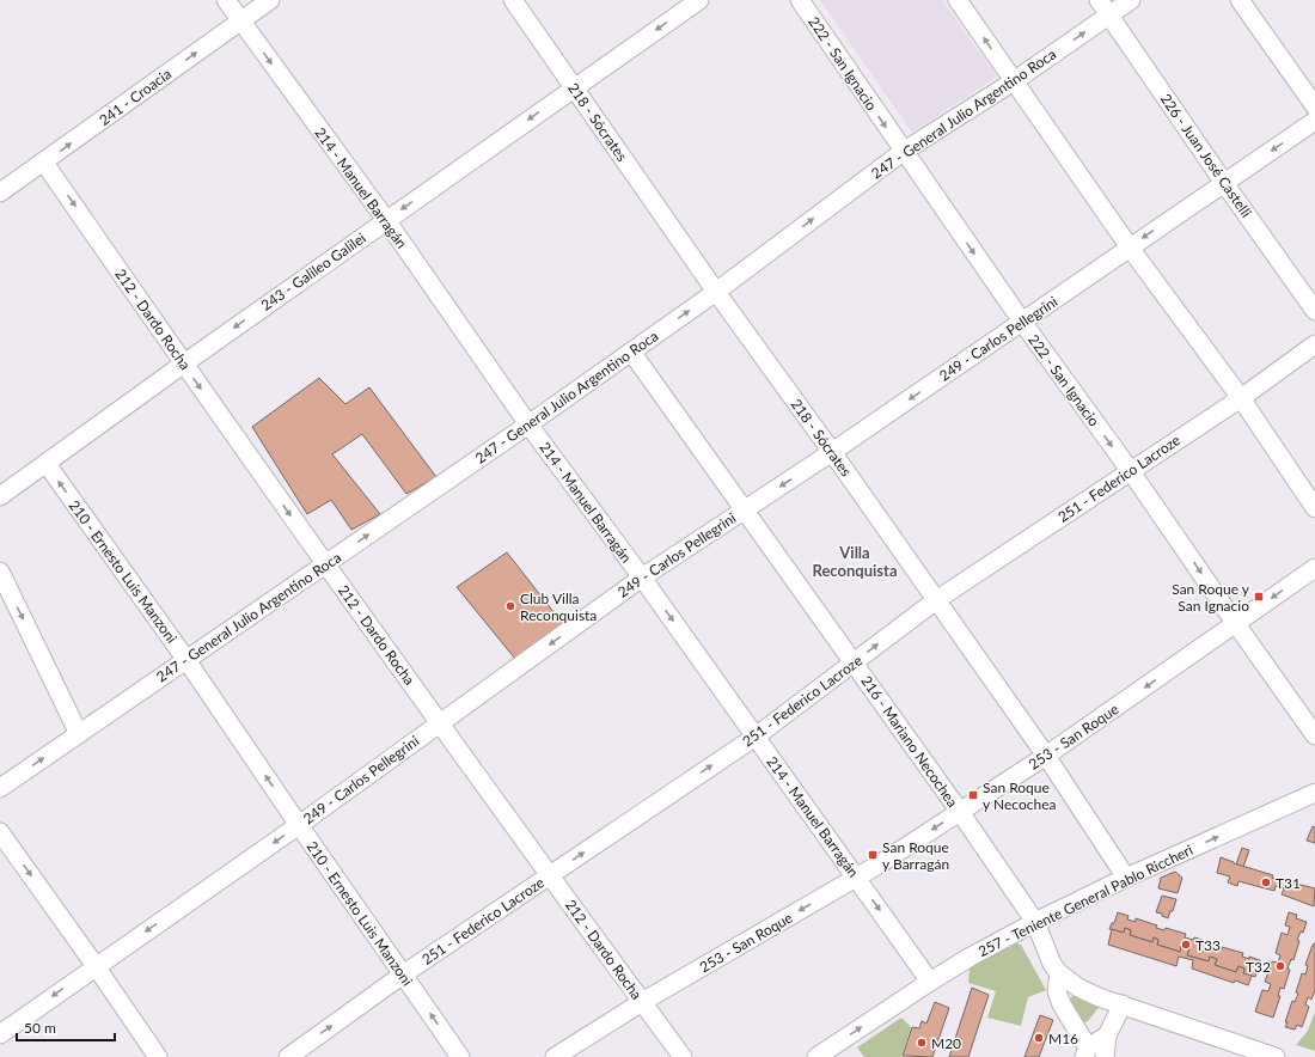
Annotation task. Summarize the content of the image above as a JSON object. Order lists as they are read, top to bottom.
{
  "streets": {
    "street": [
      "222 - San Ignacio",
      "241 - Croacia",
      "247 - General Julio Argentino Roca",
      "218 - Sócrates",
      "226 - Juan José Castelli",
      "214 - Manuel Barragán",
      "243 - Galileo Galilei",
      "212 - Dardo Rocha",
      "249 - Carlos Pellegrini",
      "251 - Federico Lacroze",
      "210 - Ernesto Luis Manzoni",
      "253 - San Roque",
      "216 - Mariano Necochea",
      "257 - Teniente General Pablo Riccheri"
    ]
  },
  "crossings": [
    ["222 - San Ignacio", "247 - General Julio Argentino Roca"],
    ["222 - San Ignacio", "249 - Carlos Pellegrini"],
    ["222 - San Ignacio", "251 - Federico Lacroze"],
    ["222 - San Ignacio", "253 - San Roque"],
    ["241 - Croacia", "214 - Manuel Barragán"],
    ["241 - Croacia", "212 - Dardo Rocha"],
    ["247 - General Julio Argentino Roca", "218 - Sócrates"],
    ["247 - General Julio Argentino Roca", "226 - Juan José Castelli"],
    ["247 - General Julio Argentino Roca", "214 - Manuel Barragán"],
    ["247 - General Julio Argentino Roca", "212 - Dardo Rocha"],
    ["247 - General Julio Argentino Roca", "210 - Ernesto Luis Manzoni"],
    ["247 - General Julio Argentino Roca", "216 - Mariano Necochea"],
    ["218 - Sócrates", "243 - Galileo Galilei"],
    ["218 - Sócrates", "249 - Carlos Pellegrini"],
    ["218 - Sócrates", "251 - Federico Lacroze"],
    ["218 - Sócrates", "253 - San Roque"],
    ["218 - Sócrates", "257 - Teniente General Pablo Riccheri"],
    ["226 - Juan José Castelli", "249 - Carlos Pellegrini"],
    ["214 - Manuel Barragán", "243 - Galileo Galilei"],
    ["214 - Manuel Barragán", "249 - Carlos Pellegrini"],
    ["214 - Manuel Barragán", "251 - Federico Lacroze"],
    ["214 - Manuel Barragán", "253 - San Roque"],
    ["214 - Manuel Barragán", "257 - Teniente General Pablo Riccheri"],
    ["243 - Galileo Galilei", "212 - Dardo Rocha"],
    ["243 - Galileo Galilei", "210 - Ernesto Luis Manzoni"],
    ["212 - Dardo Rocha", "249 - Carlos Pellegrini"],
    ["212 - Dardo Rocha", "251 - Federico Lacroze"],
    ["212 - Dardo Rocha", "253 - San Roque"],
    ["249 - Carlos Pellegrini", "210 - Ernesto Luis Manzoni"],
    ["249 - Carlos Pellegrini", "216 - Mariano Necochea"],
    ["251 - Federico Lacroze", "210 - Ernesto Luis Manzoni"],
    ["251 - Federico Lacroze", "216 - Mariano Necochea"],
    ["253 - San Roque", "216 - Mariano Necochea"],
    ["216 - Mariano Necochea", "257 - Teniente General Pablo Riccheri"]
  ],
  "one_way": [
    "241 - Croacia",
    "247 - General Julio Argentino Roca",
    "214 - Manuel Barragán",
    "243 - Galileo Galilei",
    "212 - Dardo Rocha",
    "249 - Carlos Pellegrini",
    "251 - Federico Lacroze",
    "253 - San Roque",
    "257 - Teniente General Pablo Riccheri"
  ],
  "districts": ["Villa Reconquista"],
  "places": {
    "transit": ["San Roque y San Ignacio", "San Roque y Necochea", "San Roque y Barragán"],
    "other": [
      "Club Villa Reconquista",
      "T31",
      "T33",
      "T32",
      "M16",
      "M20"
    ]
  },
  "scale_bar": "50 m"
}
